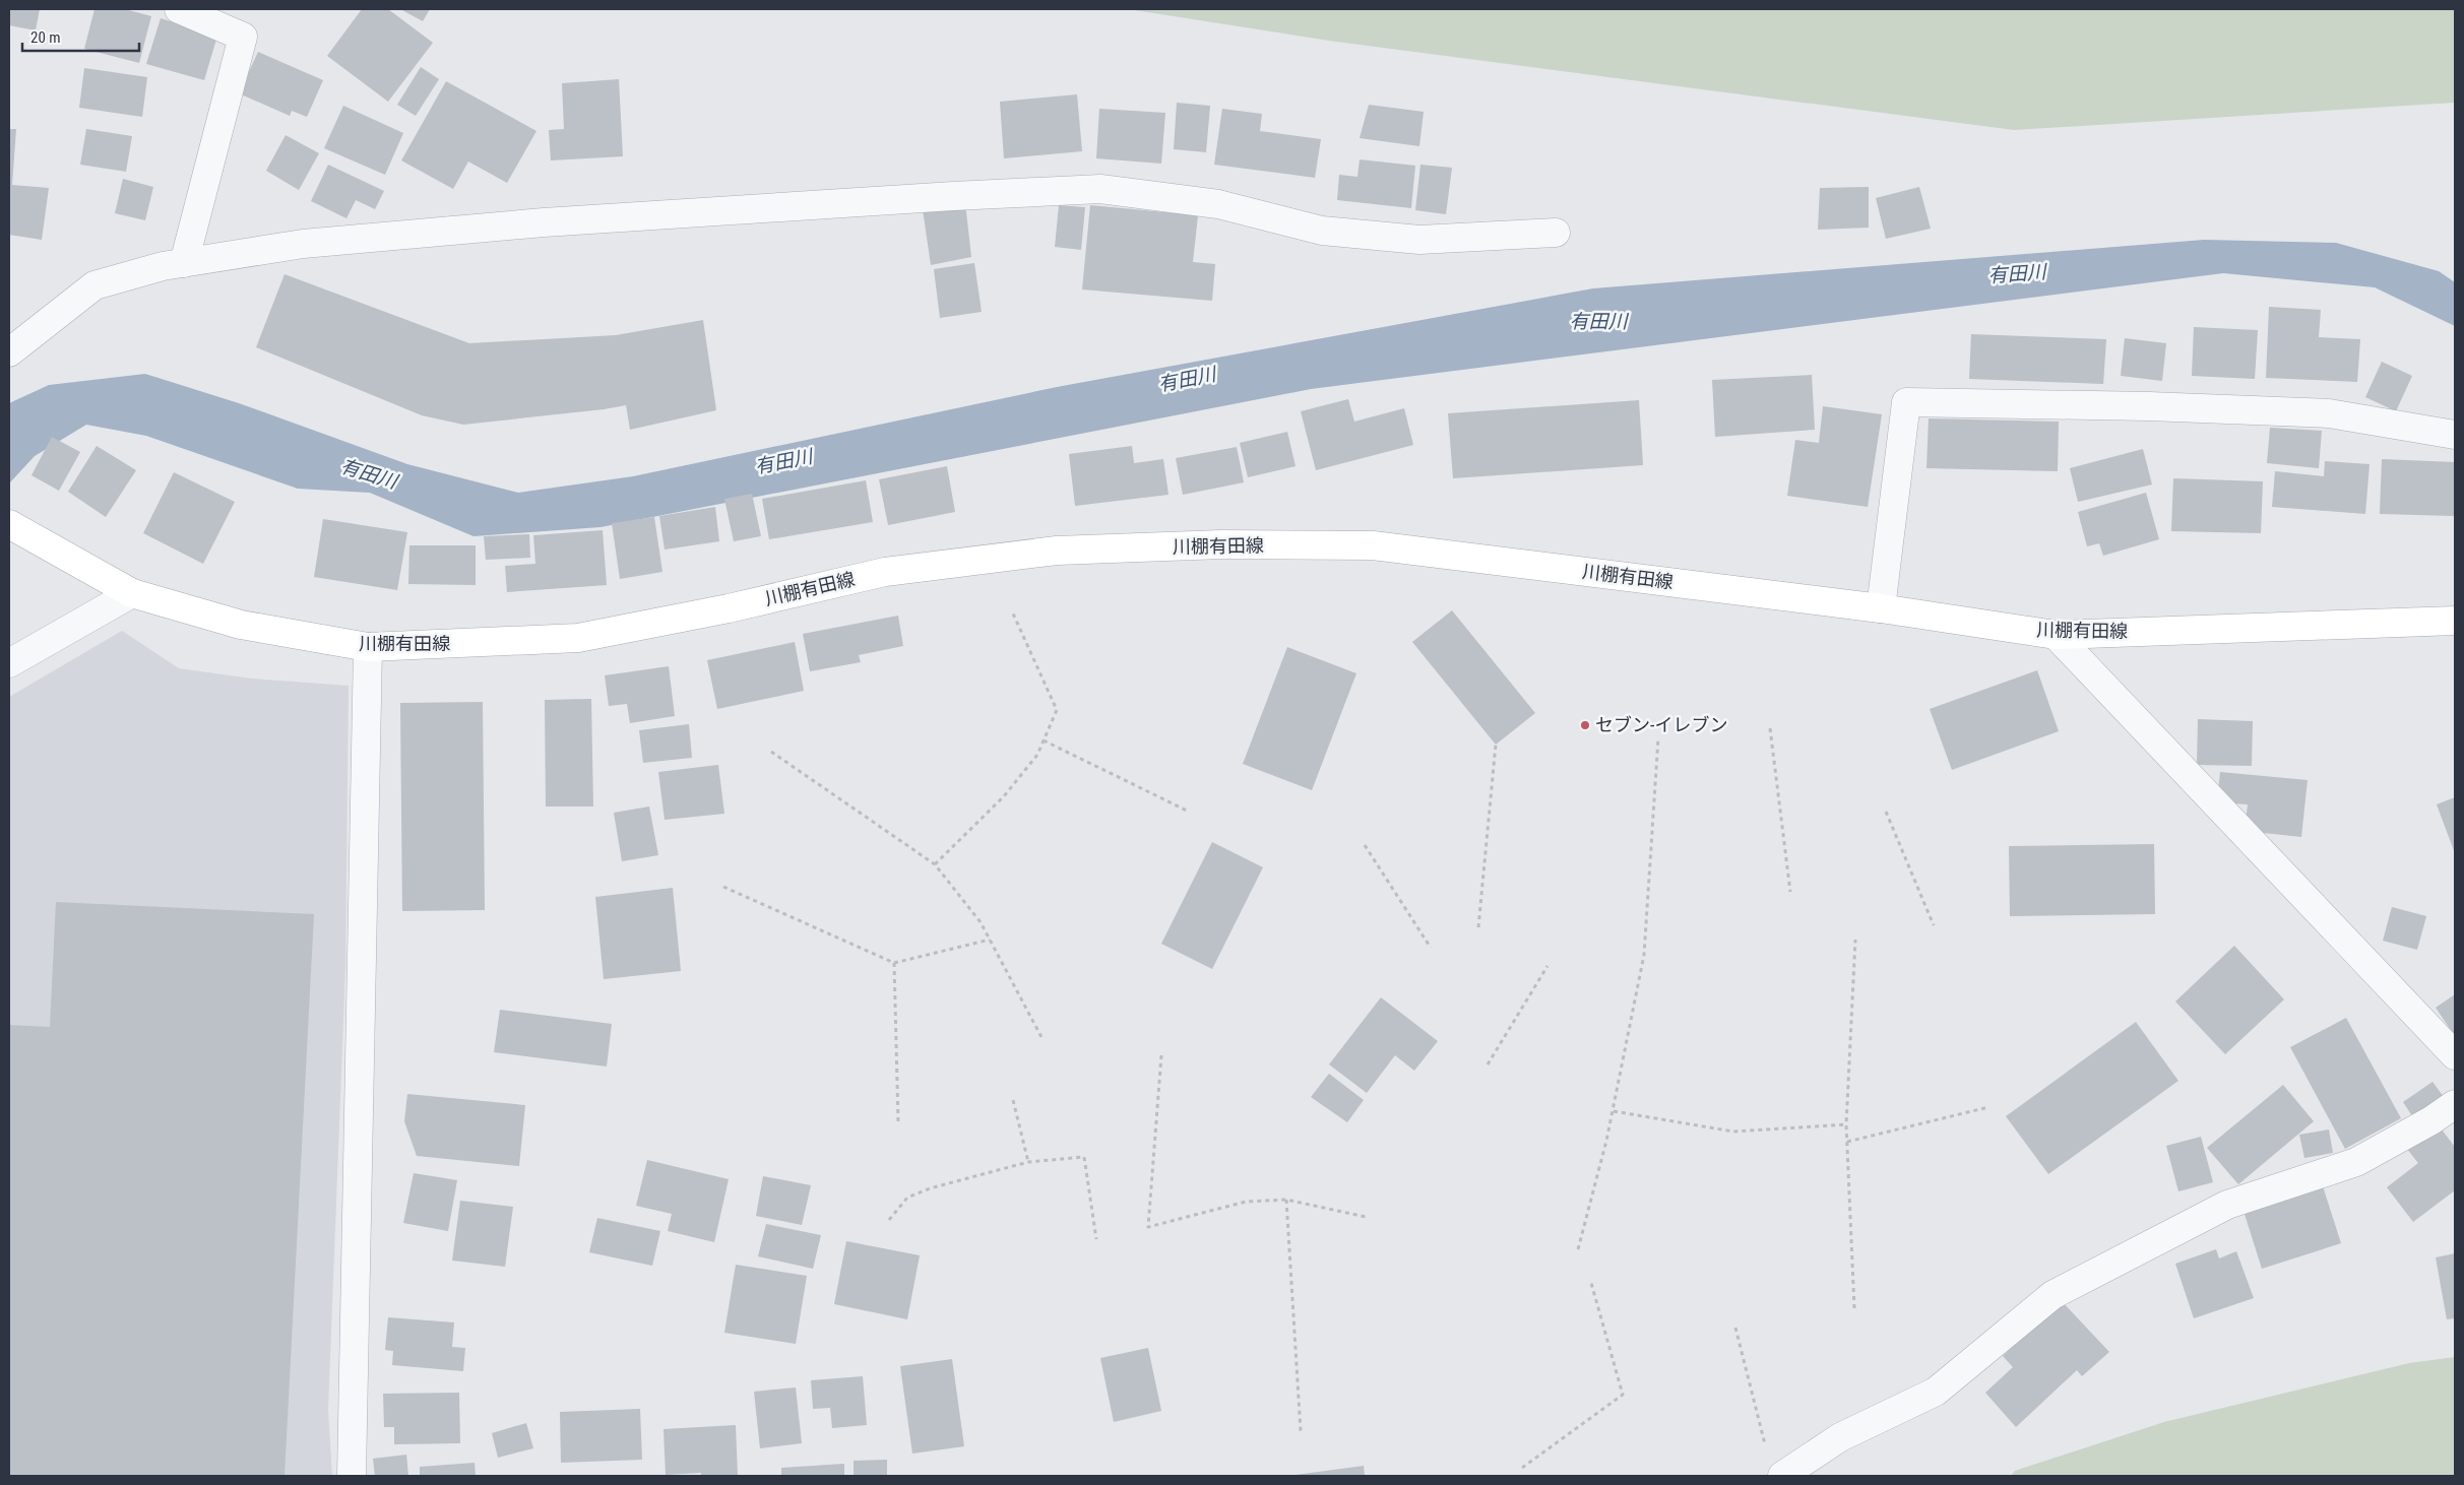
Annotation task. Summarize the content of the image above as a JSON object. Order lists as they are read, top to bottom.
{
  "streets": {
    "main road": ["川棚有田線"]
  },
  "water": ["有田川"],
  "places": ["セブン-イレブン"],
  "scale_bar": "20 m"
}
